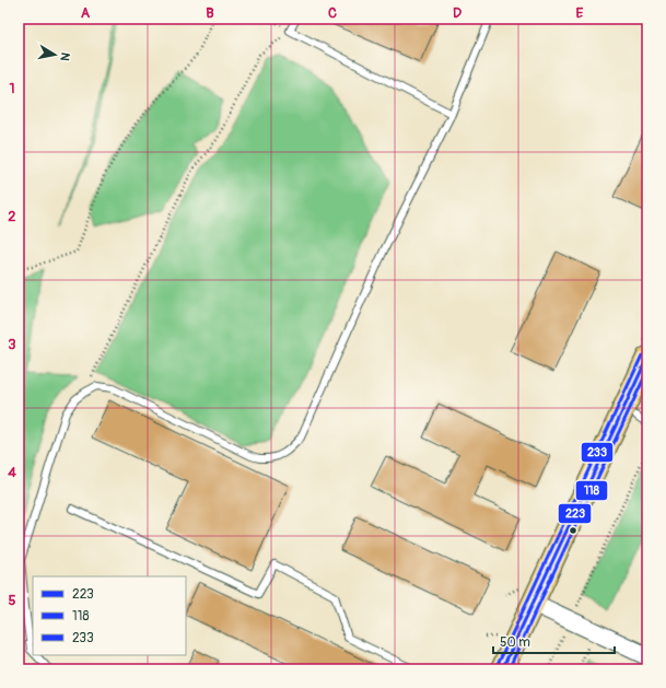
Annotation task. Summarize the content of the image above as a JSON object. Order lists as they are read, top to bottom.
{
  "lines": ["transit line 233", "transit line 223", "transit line 118"],
  "legend": ["223", "118", "233"],
  "scale_bar": "50 m",
  "north": "right",
  "grid": {
    "columns": [
      "A",
      "B",
      "C",
      "D",
      "E"
    ],
    "rows": [
      "1",
      "2",
      "3",
      "4",
      "5"
    ]
  }
}
